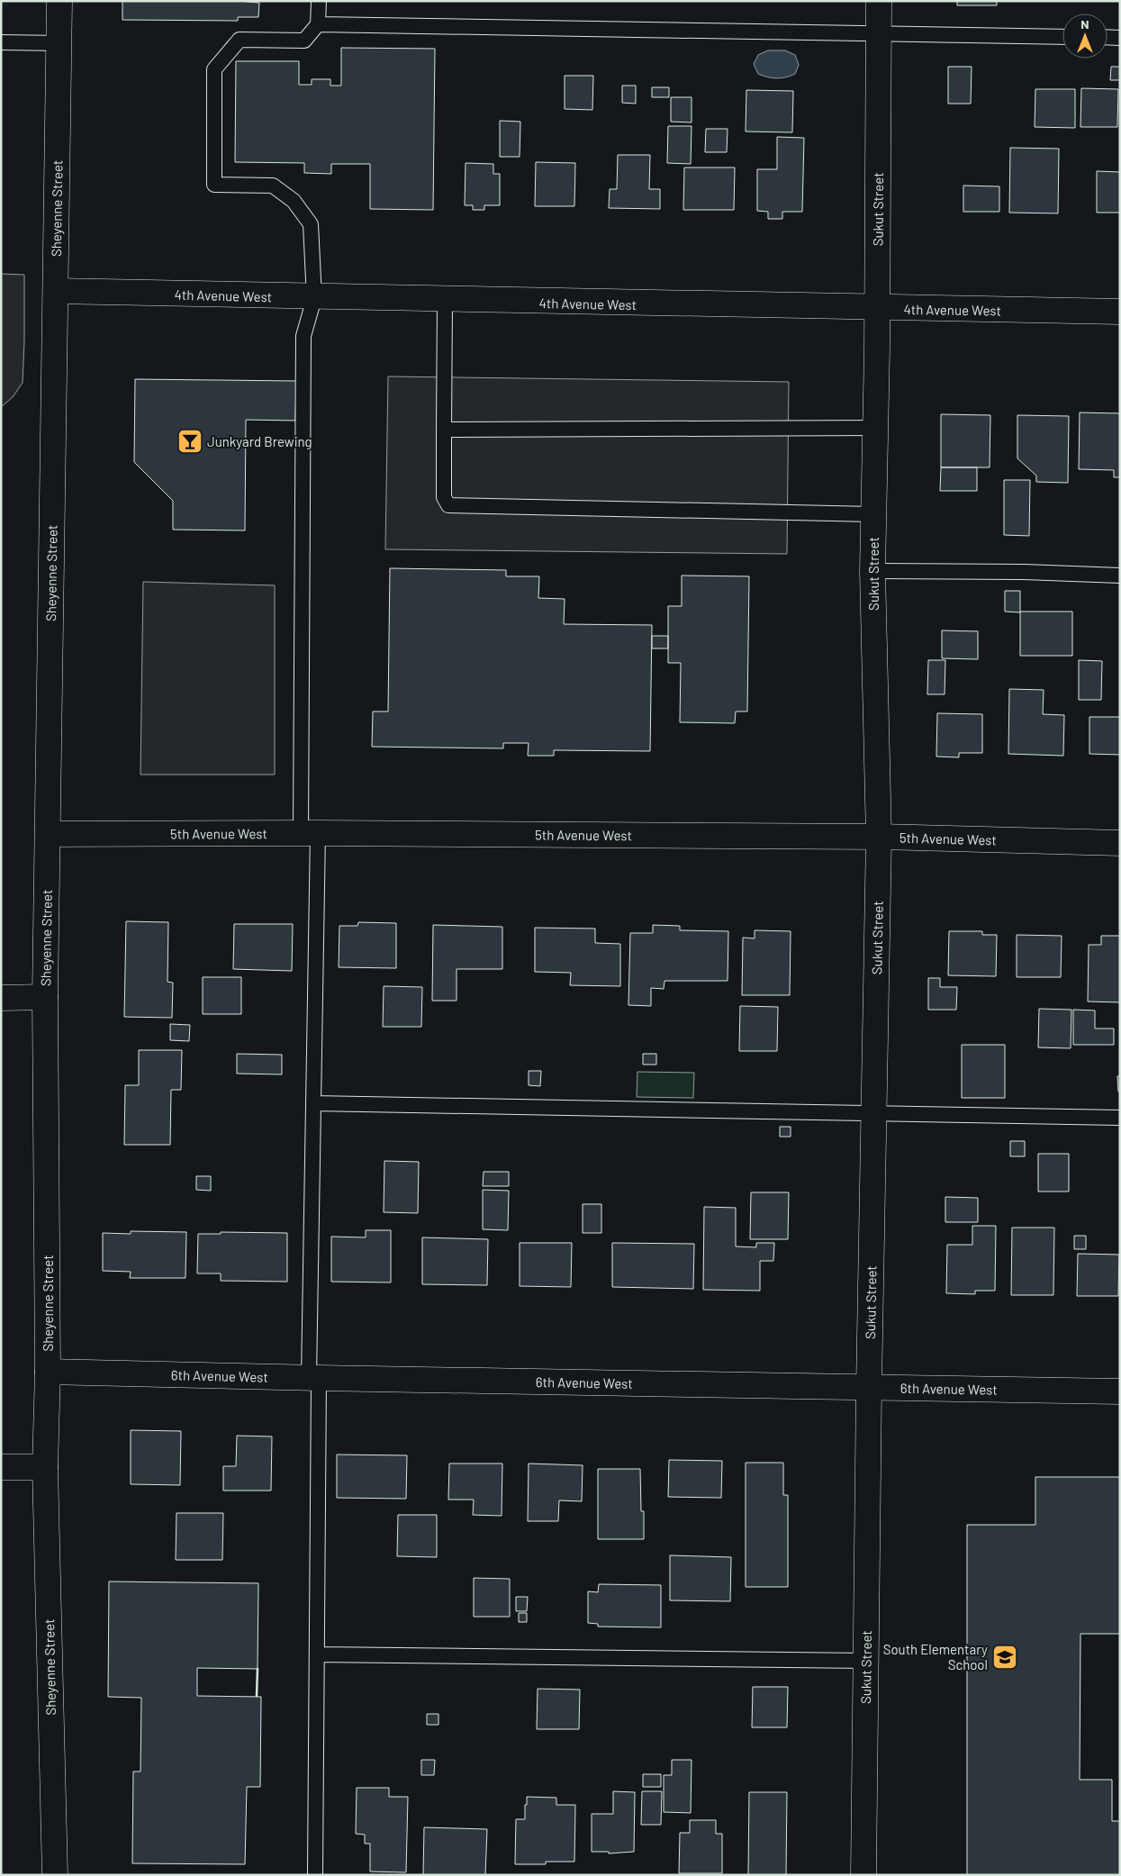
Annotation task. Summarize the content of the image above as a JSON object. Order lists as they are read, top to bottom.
{
  "streets": {
    "street": [
      "Sheyenne Street",
      "Sukut Street",
      "4th Avenue West",
      "5th Avenue West",
      "6th Avenue West"
    ]
  },
  "crossings": [
    ["Sheyenne Street", "4th Avenue West"],
    ["Sheyenne Street", "5th Avenue West"],
    ["Sheyenne Street", "6th Avenue West"],
    ["Sukut Street", "4th Avenue West"],
    ["Sukut Street", "5th Avenue West"],
    ["Sukut Street", "6th Avenue West"]
  ],
  "places": {
    "bar": ["Junkyard Brewing"],
    "school or university": ["South Elementary School"]
  },
  "north": "top"
}
